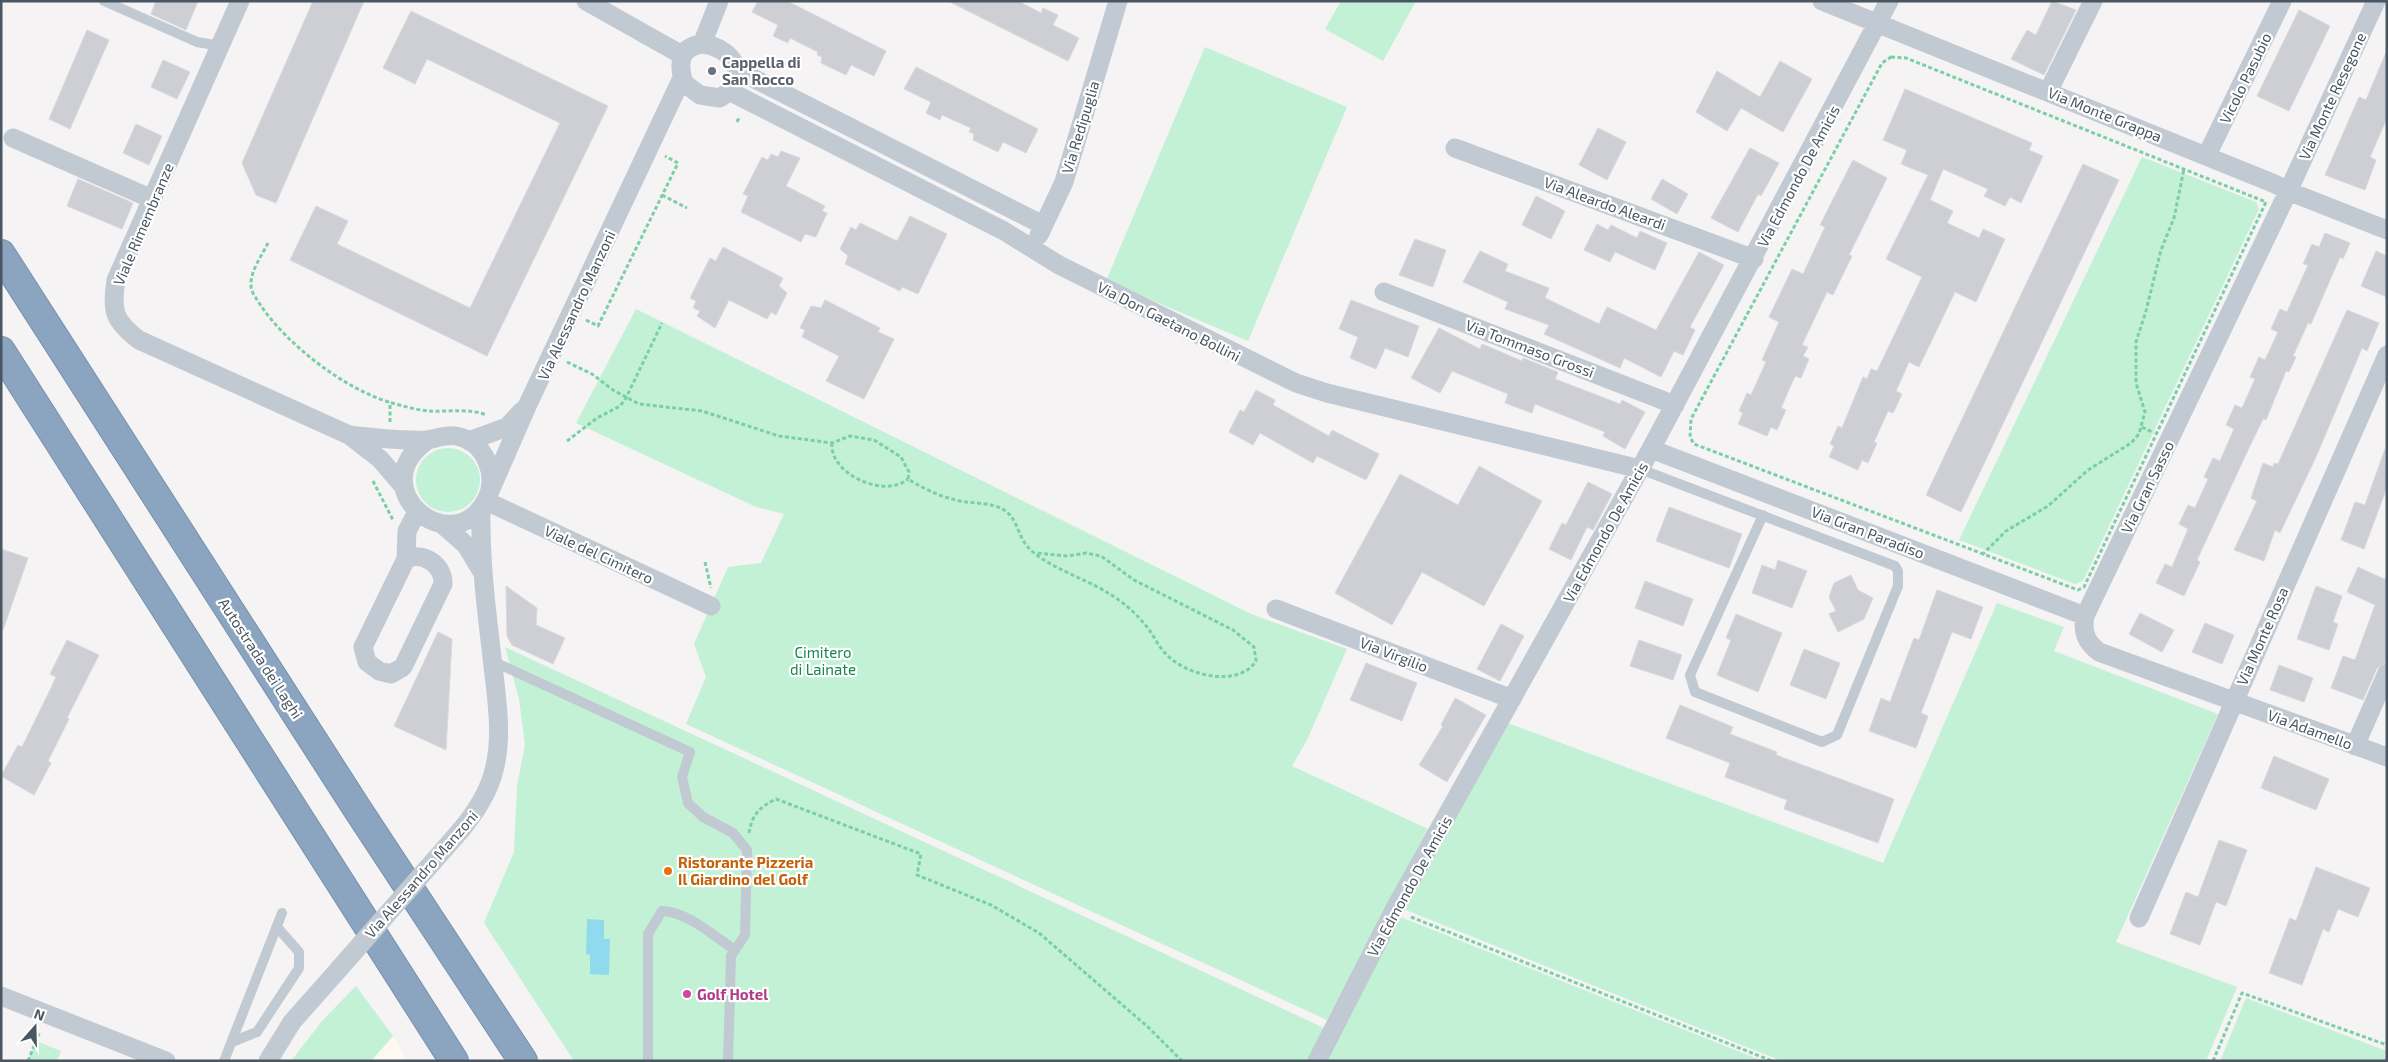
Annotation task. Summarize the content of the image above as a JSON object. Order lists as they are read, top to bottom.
{
  "streets": {
    "highway": ["Autostrada dei Laghi"],
    "street": [
      "Vicolo Pasubio",
      "Via Monte Resegone",
      "Via Monte Grappa",
      "Via Redipuglia",
      "Via Edmondo De Amicis",
      "Via Aleardo Aleardi",
      "Viale Rimembranze",
      "Via Alessandro Manzoni",
      "Via Don Gaetano Bollini",
      "Via Tommaso Grossi",
      "Via Gran Sasso",
      "Via Gran Paradiso",
      "Viale del Cimitero",
      "Via Monte Rosa",
      "Via Virgilio",
      "Via Adamello"
    ]
  },
  "crossings": [
    ["Vicolo Pasubio", "Via Monte Grappa"],
    ["Via Monte Resegone", "Via Monte Grappa"],
    ["Via Monte Resegone", "Via Gran Sasso"],
    ["Via Monte Grappa", "Via Edmondo De Amicis"],
    ["Via Monte Grappa", "Via Gran Sasso"],
    ["Via Redipuglia", "Via Don Gaetano Bollini"],
    ["Via Edmondo De Amicis", "Via Aleardo Aleardi"],
    ["Via Edmondo De Amicis", "Via Don Gaetano Bollini"],
    ["Via Edmondo De Amicis", "Via Tommaso Grossi"],
    ["Via Edmondo De Amicis", "Via Gran Paradiso"],
    ["Via Edmondo De Amicis", "Via Virgilio"],
    ["Via Alessandro Manzoni", "Via Don Gaetano Bollini"],
    ["Via Alessandro Manzoni", "Viale del Cimitero"],
    ["Via Gran Sasso", "Via Gran Paradiso"],
    ["Via Monte Rosa", "Via Adamello"]
  ],
  "parks": ["Cimitero di Lainate"],
  "places": ["Cappella di San Rocco", "Ristorante Pizzeria Il Giardino del Golf", "Golf Hotel"],
  "north": "top"
}
